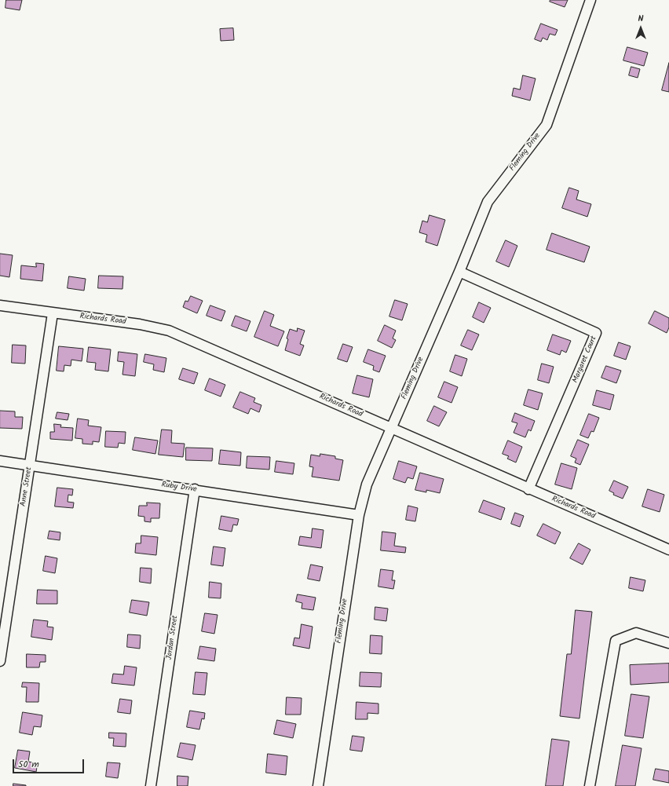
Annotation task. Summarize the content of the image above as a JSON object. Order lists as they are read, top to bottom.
{
  "streets": {
    "street": [
      "Fleming Drive",
      "Richards Road",
      "Margaret Court",
      "Anne Street",
      "Ruby Drive",
      "Jordan Street"
    ]
  },
  "crossings": [
    ["Fleming Drive", "Richards Road"],
    ["Fleming Drive", "Margaret Court"],
    ["Fleming Drive", "Ruby Drive"],
    ["Richards Road", "Margaret Court"],
    ["Richards Road", "Anne Street"],
    ["Anne Street", "Ruby Drive"],
    ["Ruby Drive", "Jordan Street"]
  ],
  "scale_bar": "50 m",
  "north": "top"
}
